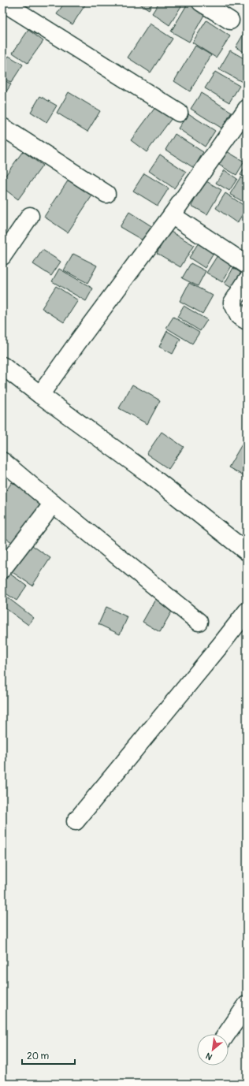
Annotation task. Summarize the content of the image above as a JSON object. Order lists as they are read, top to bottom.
{
  "scale_bar": "20 m",
  "north": "bottom left"
}
